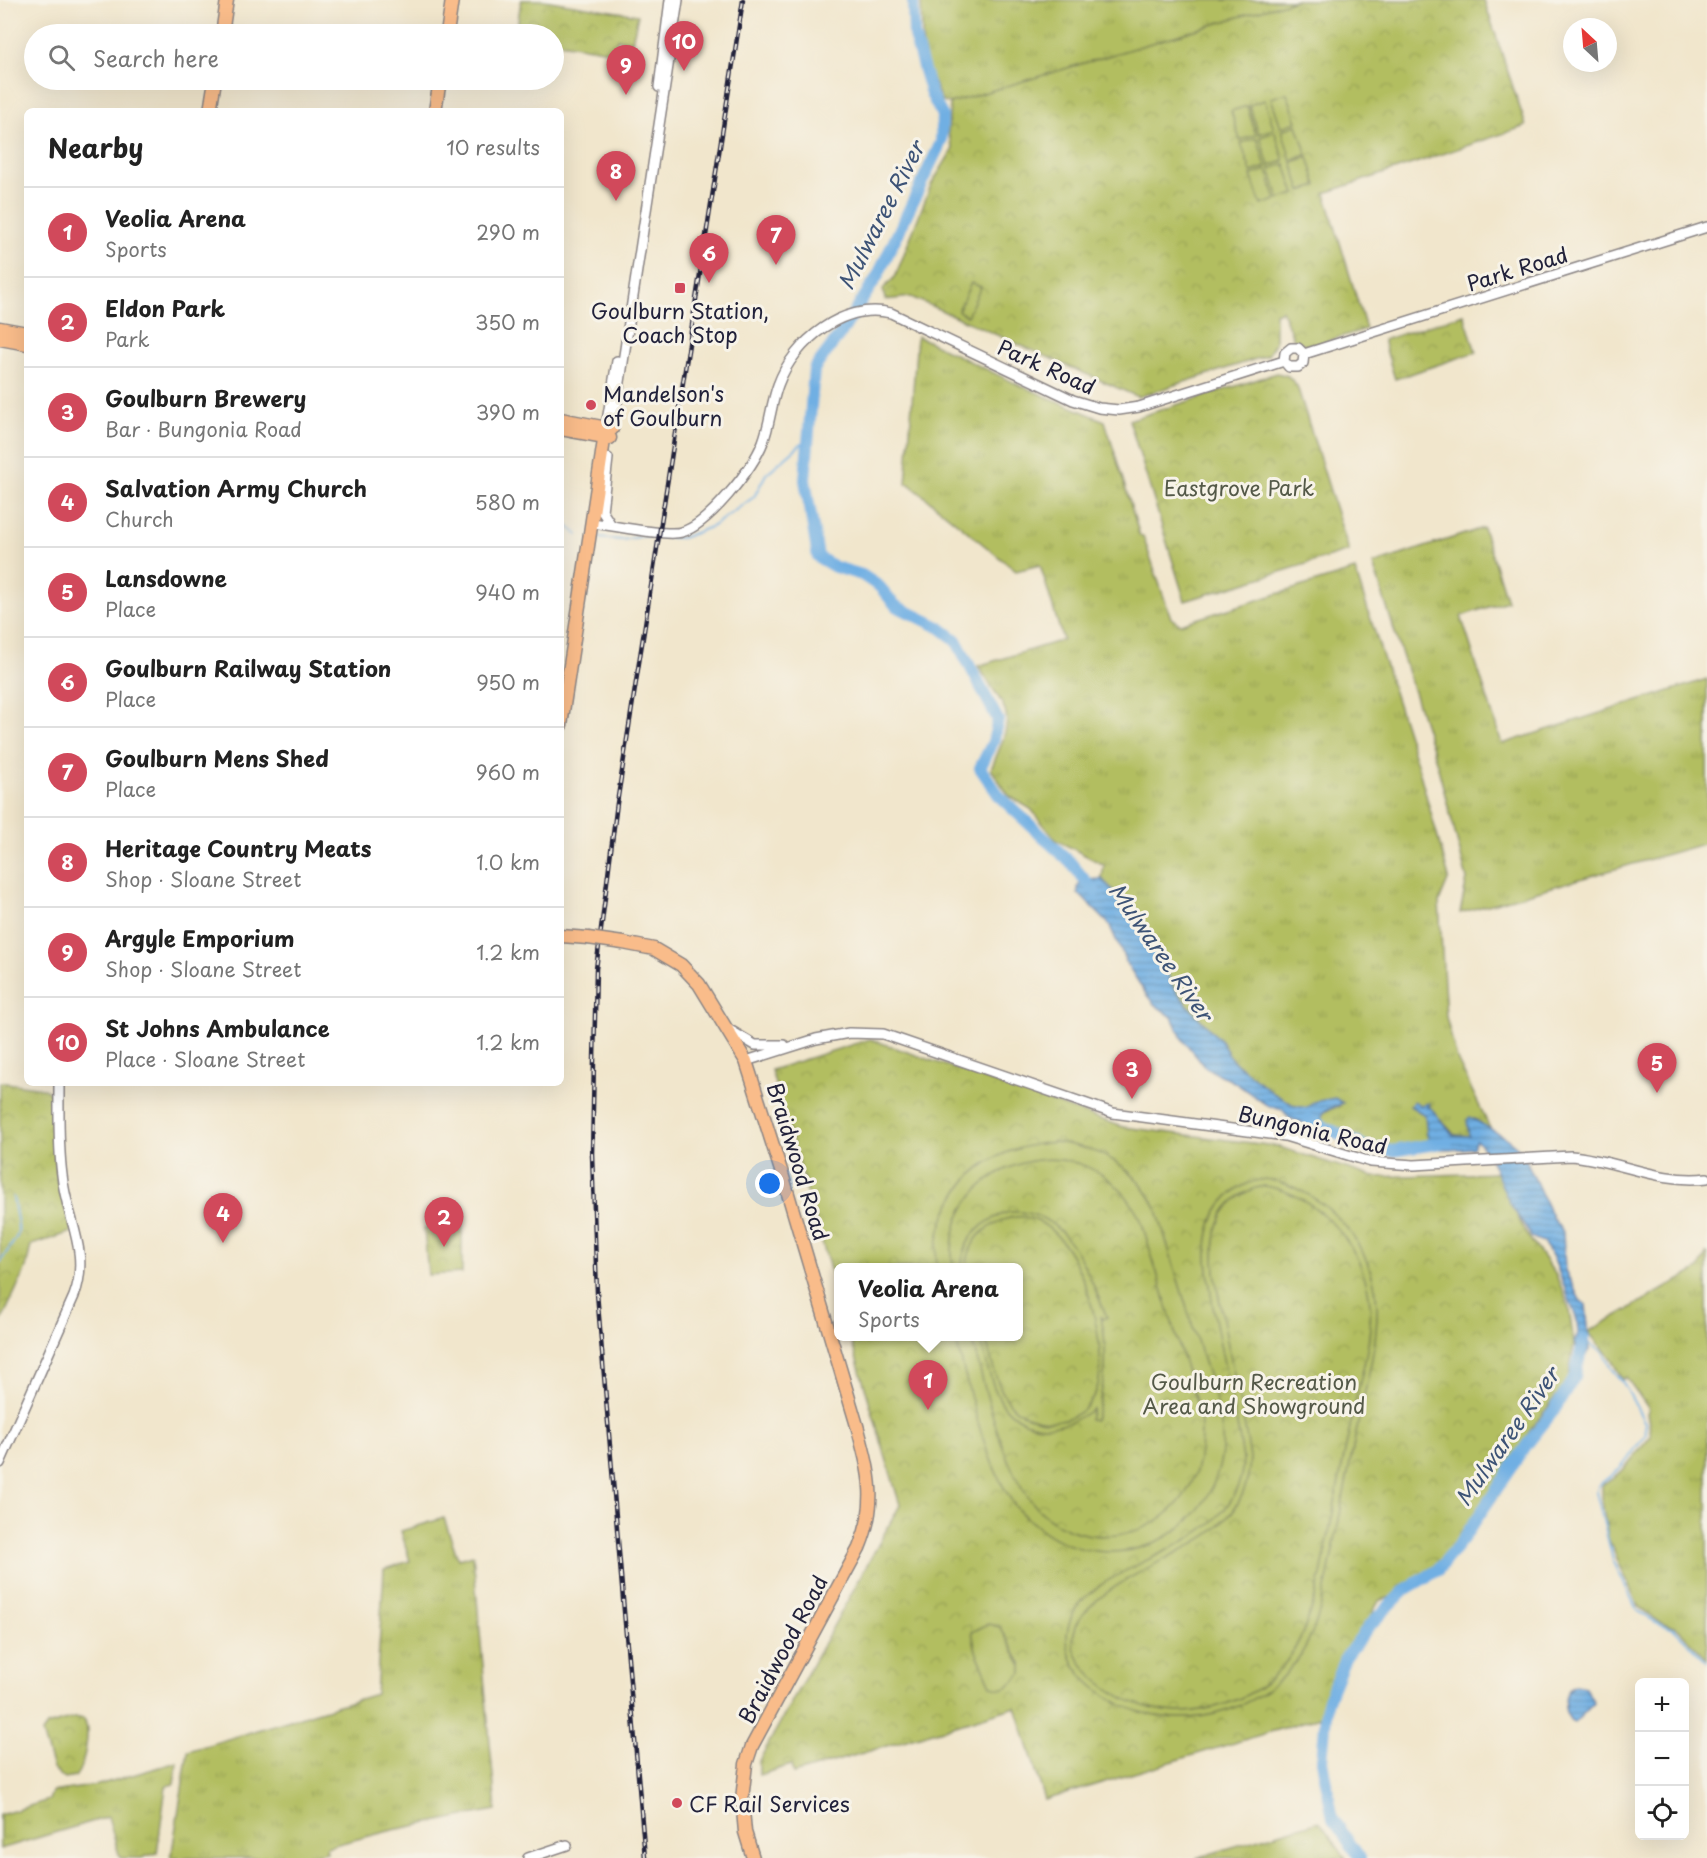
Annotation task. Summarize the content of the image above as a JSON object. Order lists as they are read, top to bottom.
{
  "streets": {
    "main road": ["Braidwood Road"],
    "street": ["Park Road", "Bungonia Road"]
  },
  "crossings": [
    ["Bungonia Road", "Braidwood Road"]
  ],
  "water": ["Mulwaree River"],
  "parks": ["Eastgrove Park", "Goulburn Recreation Area and Showground"],
  "places": {
    "transit": ["Goulburn Station, Coach Stop"],
    "other": ["Mandelson's of Goulburn", "CF Rail Services"]
  },
  "north": "top left",
  "page": {
    "pins": [
      "10",
      "9",
      "8",
      "7",
      "6",
      "5",
      "3",
      "4",
      "2",
      "1"
    ],
    "search": "Search here",
    "heading": ["Nearby", "10 results"],
    "list": [
      {
        "mark": "1",
        "name": "Veolia Arena",
        "note": "Sports",
        "value": "290 m"
      },
      {
        "mark": "2",
        "name": "Eldon Park",
        "note": "Park",
        "value": "350 m"
      },
      {
        "mark": "3",
        "name": "Goulburn Brewery",
        "note": "Bar · Bungonia Road",
        "value": "390 m"
      },
      {
        "mark": "4",
        "name": "Salvation Army Church",
        "note": "Church",
        "value": "580 m"
      },
      {
        "mark": "5",
        "name": "Lansdowne",
        "note": "Place",
        "value": "940 m"
      },
      {
        "mark": "6",
        "name": "Goulburn Railway Station",
        "note": "Place",
        "value": "950 m"
      },
      {
        "mark": "7",
        "name": "Goulburn Mens Shed",
        "note": "Place",
        "value": "960 m"
      },
      {
        "mark": "8",
        "name": "Heritage Country Meats",
        "note": "Shop · Sloane Street",
        "value": "1.0 km"
      },
      {
        "mark": "9",
        "name": "Argyle Emporium",
        "note": "Shop · Sloane Street",
        "value": "1.2 km"
      },
      {
        "mark": "10",
        "name": "St Johns Ambulance",
        "note": "Place · Sloane Street",
        "value": "1.2 km"
      }
    ],
    "popup": ["Veolia Arena", "Sports"],
    "map_buttons": ["+", "−"]
  }
}
